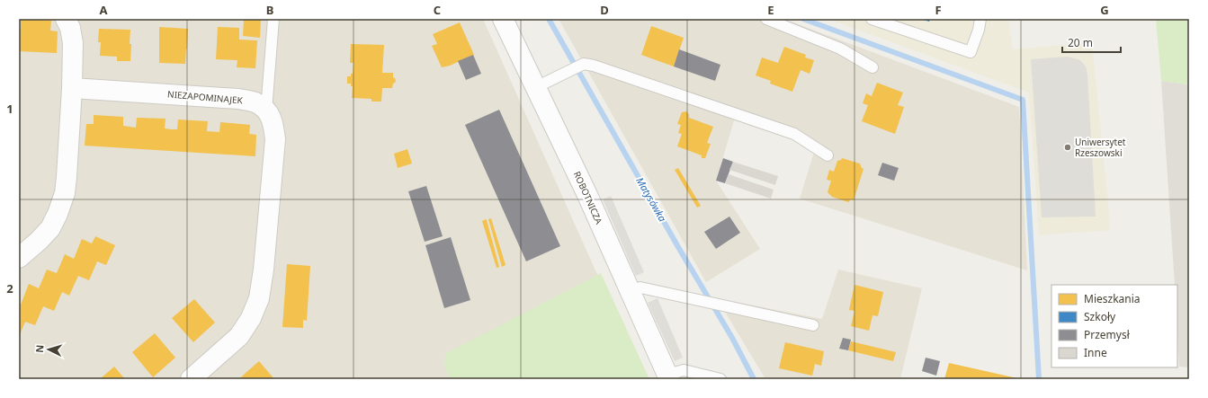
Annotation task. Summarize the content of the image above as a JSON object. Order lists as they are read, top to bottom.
{
  "streets": {
    "street": ["NIEZAPOMINAJEK", "ROBOTNICZA"]
  },
  "water": ["Matysówka"],
  "places": ["Uniwersytet Rzeszowski"],
  "legend": [
    "Mieszkania",
    "Szkoły",
    "Przemysł",
    "Inne"
  ],
  "scale_bar": "20 m",
  "north": "left",
  "grid": {
    "columns": [
      "A",
      "B",
      "C",
      "D",
      "E",
      "F",
      "G"
    ],
    "rows": ["1", "2"]
  }
}
